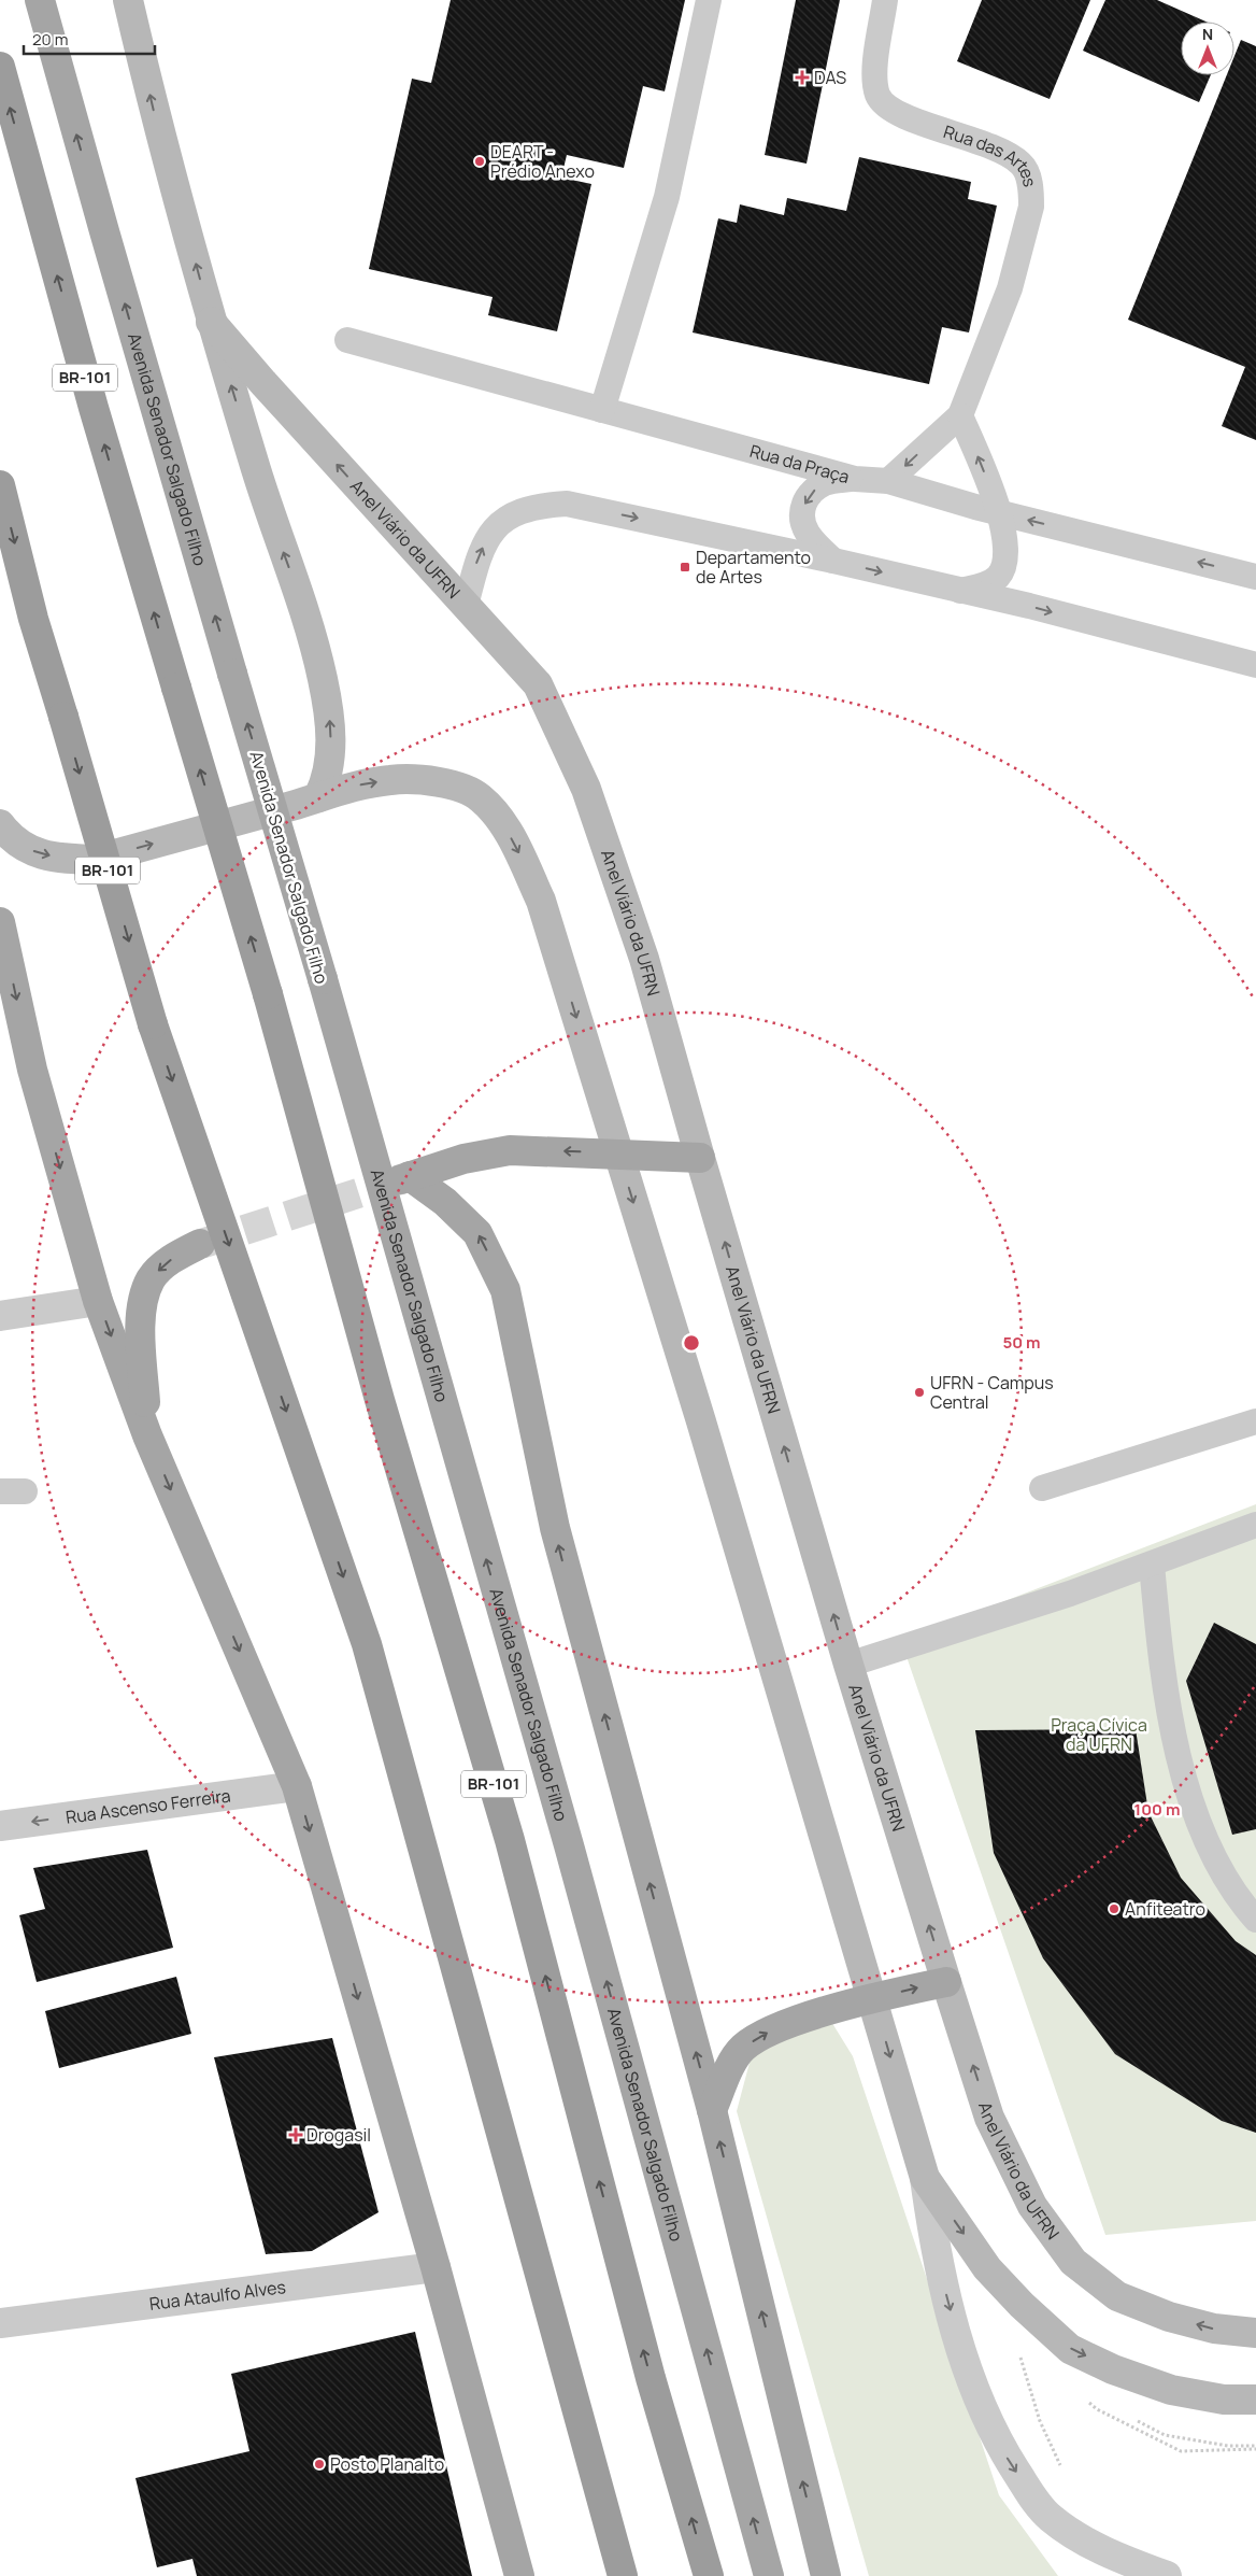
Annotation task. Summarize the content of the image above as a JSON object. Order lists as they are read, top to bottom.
{
  "streets": {
    "highway": ["BR-101"],
    "main road": ["Avenida Senador Salgado Filho", "Anel Viário da UFRN"],
    "street": ["Rua Ascenso Ferreira", "Rua Ataulfo Alves"],
    "lane": ["Rua das Artes", "Rua da Praça"]
  },
  "crossings": [
    ["Rua das Artes", "Rua da Praça"]
  ],
  "one_way": ["Rua Ascenso Ferreira"],
  "parks": ["Praça Cívica da UFRN"],
  "places": {
    "health": ["DAS", "Drogasil"],
    "other": [
      "DEART - Prédio Anexo",
      "UFRN - Campus Central",
      "Anfiteatro",
      "Posto Planalto"
    ],
    "transit": ["Departamento de Artes"]
  },
  "scale_bar": "20 m",
  "north": "top",
  "rings": ["50 m", "100 m"]
}
